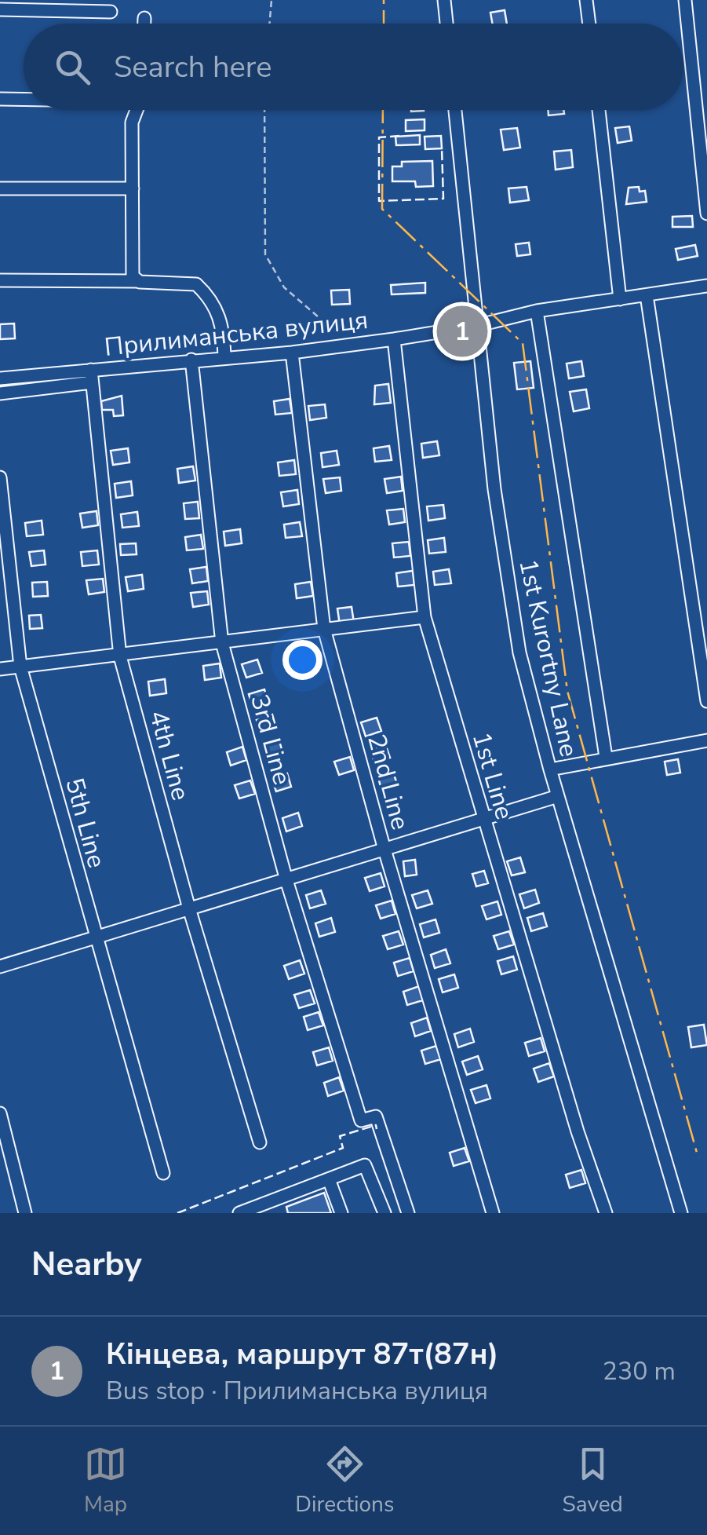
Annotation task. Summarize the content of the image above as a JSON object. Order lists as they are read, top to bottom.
{
  "streets": {
    "street": [
      "Прилиманська вулиця",
      "1st Kurortny Lane",
      "3rd Line",
      "4th Line",
      "1st Line",
      "2nd Line",
      "5th Line"
    ]
  },
  "crossings": [
    ["Прилиманська вулиця", "1st Kurortny Lane"],
    ["Прилиманська вулиця", "3rd Line"],
    ["Прилиманська вулиця", "4th Line"],
    ["Прилиманська вулиця", "1st Line"],
    ["Прилиманська вулиця", "2nd Line"]
  ],
  "page": {
    "search": "Search here",
    "pins": "1",
    "heading": "Nearby",
    "list": [
      {
        "mark": "1",
        "name": "Кінцева, маршрут 87т(87н)",
        "note": "Bus stop · Прилиманська вулиця",
        "value": "230 m"
      }
    ],
    "nav": ["Map", "Directions", "Saved"]
  }
}
